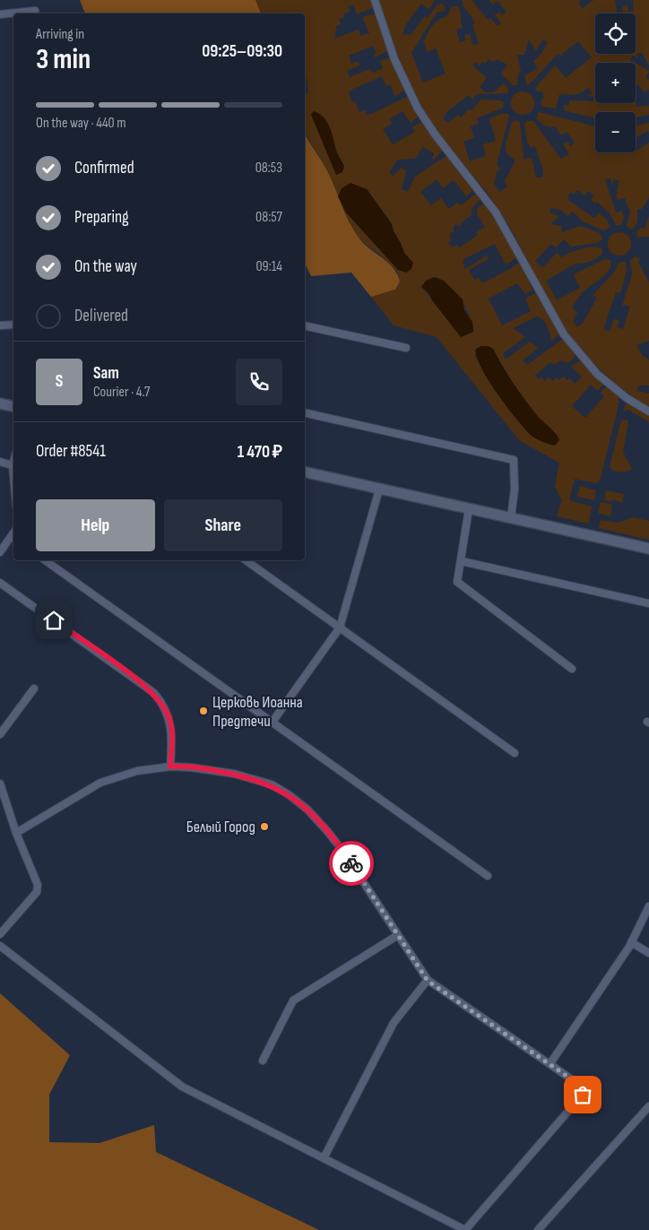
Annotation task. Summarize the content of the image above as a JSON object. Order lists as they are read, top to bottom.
{
  "places": ["Церковь Иоанна Предтечи", "Белый Город"],
  "page": {
    "map_buttons": ["+", "−"],
    "heading": ["3 min", "Arriving in", "09:25–09:30"],
    "panel": [
      "Sam",
      "Courier · 4.7",
      "Order #8541",
      "1 470 ₽"
    ],
    "bar": "On the way · 440 m",
    "list": [
      ["Confirmed", "08:53"],
      ["Preparing", "08:57"],
      ["On the way", "09:14"],
      "Delivered"
    ],
    "round": "S",
    "buttons": ["Help", "Share"]
  }
}
